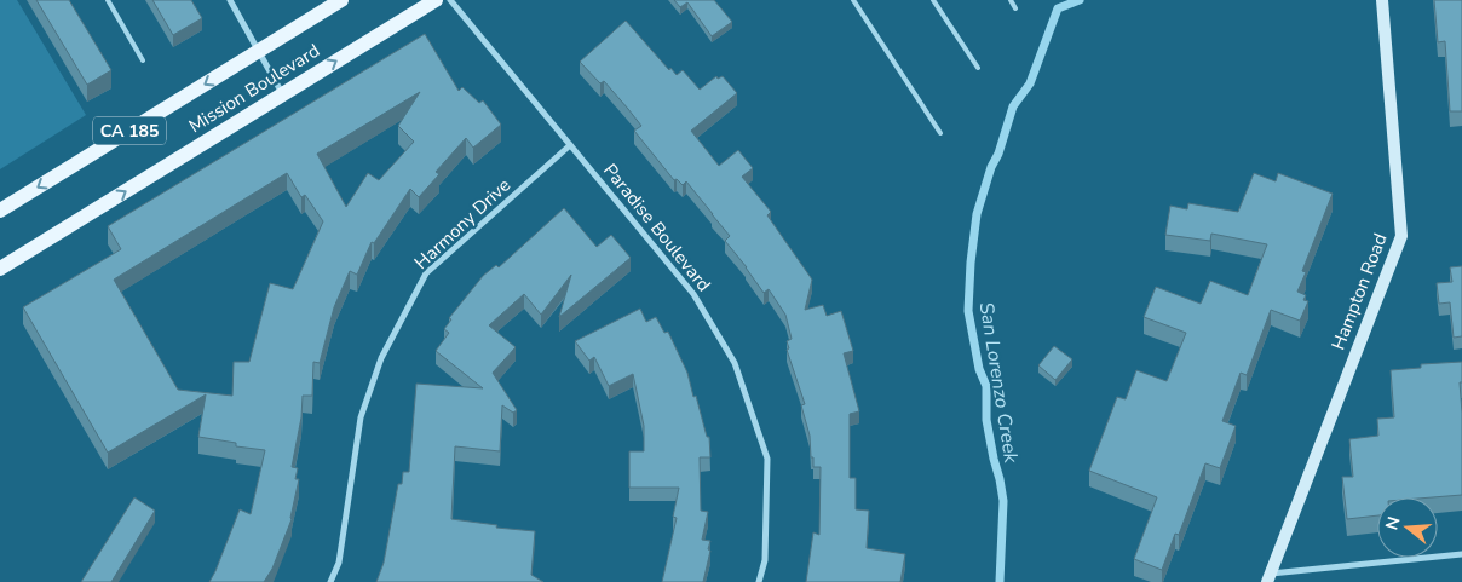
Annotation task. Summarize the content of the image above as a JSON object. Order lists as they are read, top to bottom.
{
  "streets": {
    "main road": ["Mission Boulevard", "CA 185"],
    "street": ["Harmony Drive", "Paradise Boulevard", "Hampton Road"]
  },
  "crossings": [
    ["Harmony Drive", "Paradise Boulevard"]
  ],
  "water": ["San Lorenzo Creek"],
  "north": "left"
}
